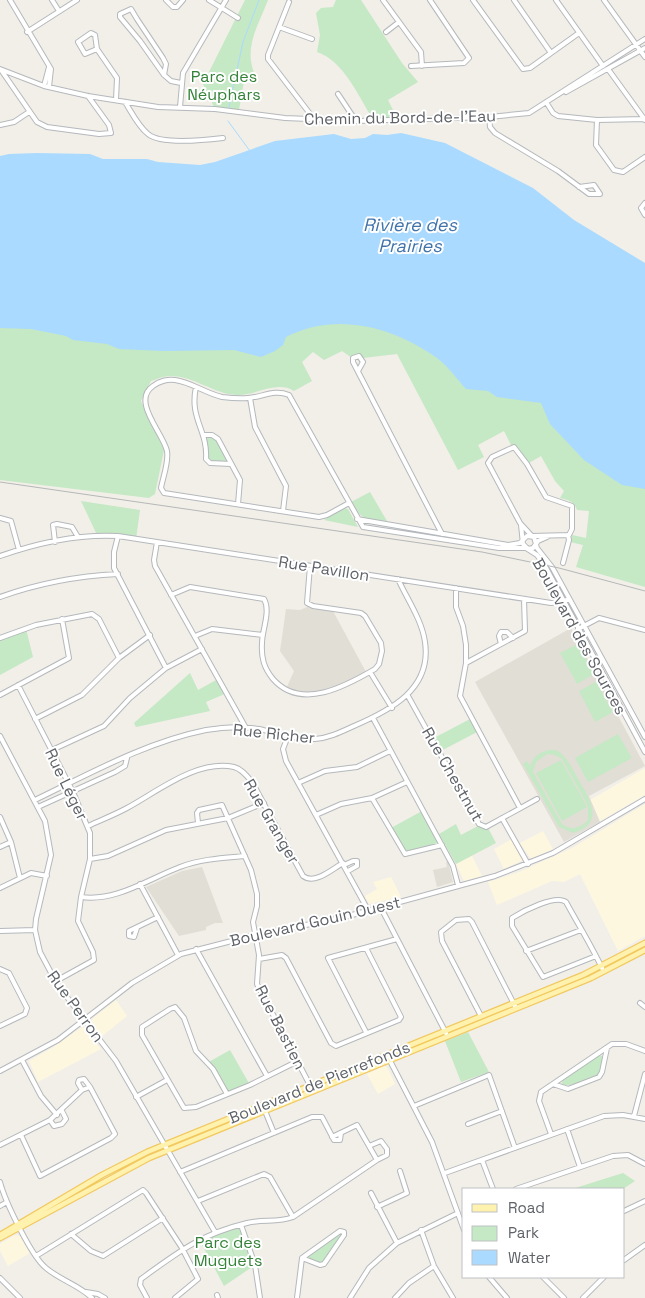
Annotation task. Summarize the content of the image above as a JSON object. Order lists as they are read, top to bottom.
{
  "streets": {
    "main road": ["Boulevard de Pierrefonds"],
    "street": [
      "Chemin du Bord-de-l'Eau",
      "Rue Pavillon",
      "Boulevard des Sources",
      "Rue Richer",
      "Rue Chestnut",
      "Rue Léger",
      "Rue Granger",
      "Boulevard Gouin Ouest",
      "Rue Perron",
      "Rue Bastien"
    ]
  },
  "crossings": [
    ["Rue Pavillon", "Boulevard des Sources"],
    ["Rue Pavillon", "Rue Richer"],
    ["Rue Richer", "Rue Chestnut"],
    ["Rue Richer", "Rue Léger"],
    ["Rue Richer", "Rue Perron"],
    ["Rue Léger", "Rue Granger"],
    ["Rue Léger", "Rue Perron"],
    ["Boulevard Gouin Ouest", "Rue Perron"],
    ["Boulevard Gouin Ouest", "Rue Bastien"],
    ["Rue Perron", "Boulevard de Pierrefonds"],
    ["Rue Bastien", "Boulevard de Pierrefonds"]
  ],
  "water": ["Rivière des Prairies"],
  "parks": ["Parc des Néuphars", "Parc des Muguets"],
  "legend": ["Road", "Park", "Water"]
}
